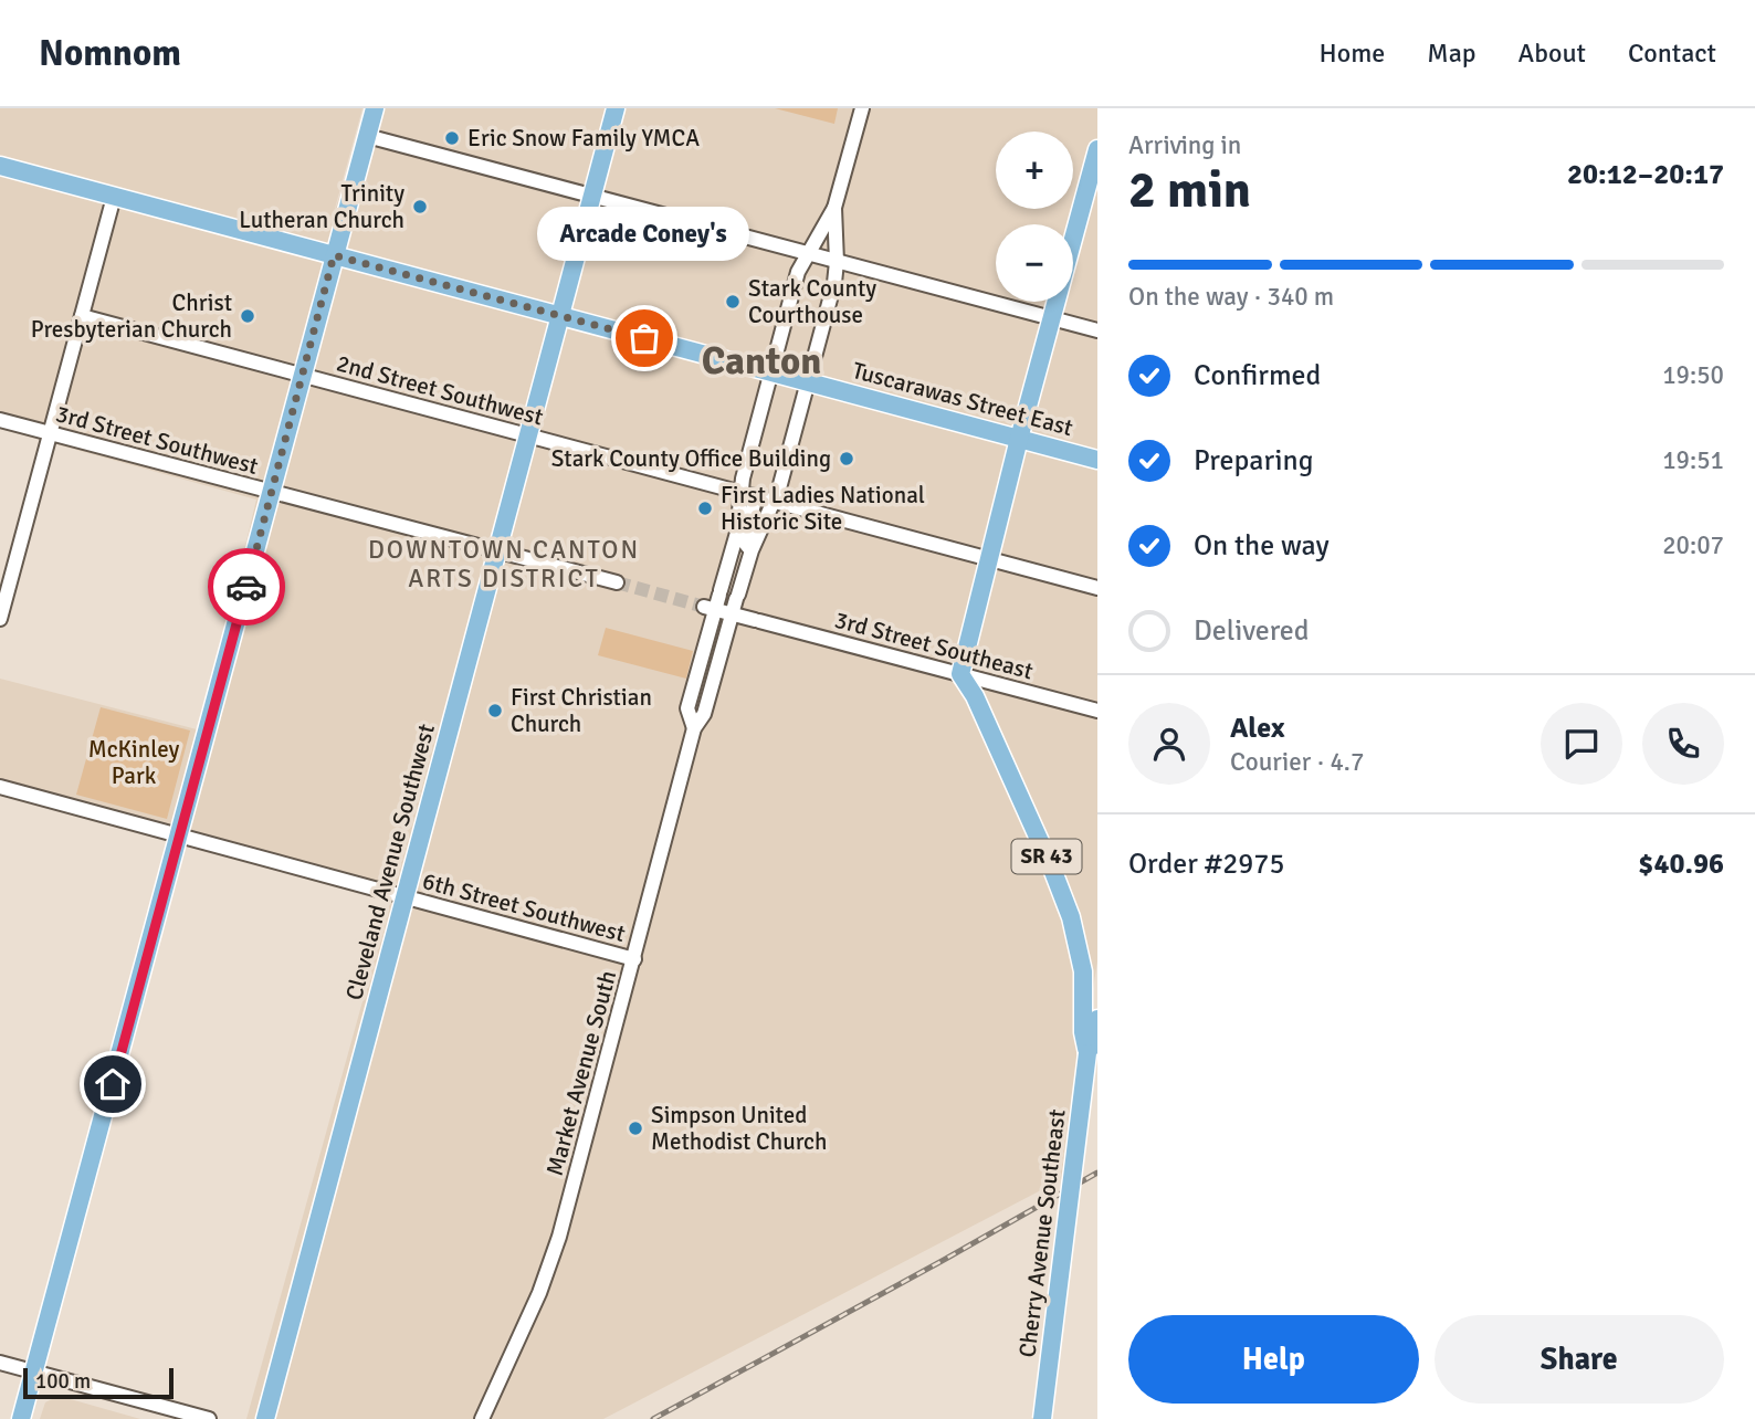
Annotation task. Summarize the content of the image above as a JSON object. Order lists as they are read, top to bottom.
{
  "streets": {
    "main road": [
      "Tuscarawas Street East",
      "SR 43",
      "Cleveland Avenue Southwest",
      "Cherry Avenue Southeast"
    ],
    "street": [
      "2nd Street Southwest",
      "3rd Street Southwest",
      "3rd Street Southeast",
      "6th Street Southwest",
      "Market Avenue South"
    ]
  },
  "crossings": [
    ["2nd Street Southwest", "Cleveland Avenue Southwest"],
    ["2nd Street Southwest", "Market Avenue South"],
    ["Tuscarawas Street East", "Cleveland Avenue Southwest"],
    ["Tuscarawas Street East", "Market Avenue South"],
    ["3rd Street Southwest", "Cleveland Avenue Southwest"],
    ["3rd Street Southeast", "Market Avenue South"],
    ["3rd Street Southeast", "Cherry Avenue Southeast"],
    ["Cleveland Avenue Southwest", "6th Street Southwest"],
    ["6th Street Southwest", "Market Avenue South"]
  ],
  "districts": ["Canton", "DOWNTOWN CANTON ARTS DISTRICT"],
  "parks": ["McKinley Park"],
  "places": [
    "Eric Snow Family YMCA",
    "Trinity Lutheran Church",
    "Stark County Courthouse",
    "Christ Presbyterian Church",
    "Arcade Coney's",
    "Stark County Office Building",
    "First Ladies National Historic Site",
    "First Christian Church",
    "Simpson United Methodist Church"
  ],
  "scale_bar": "100 m",
  "page": {
    "header": "Nomnom",
    "nav": [
      "Home",
      "Map",
      "About",
      "Contact"
    ],
    "heading": ["2 min", "Arriving in", "20:12–20:17"],
    "panel": [
      "Alex",
      "Courier · 4.7",
      "Order #2975",
      "$40.96"
    ],
    "map_buttons": ["+", "−"],
    "bubble": "Arcade Coney's",
    "bar": "On the way · 340 m",
    "list": [
      ["Confirmed", "19:50"],
      ["Preparing", "19:51"],
      ["On the way", "20:07"],
      "Delivered"
    ],
    "buttons": ["Help", "Share"],
    "scale": "100 m"
  }
}
